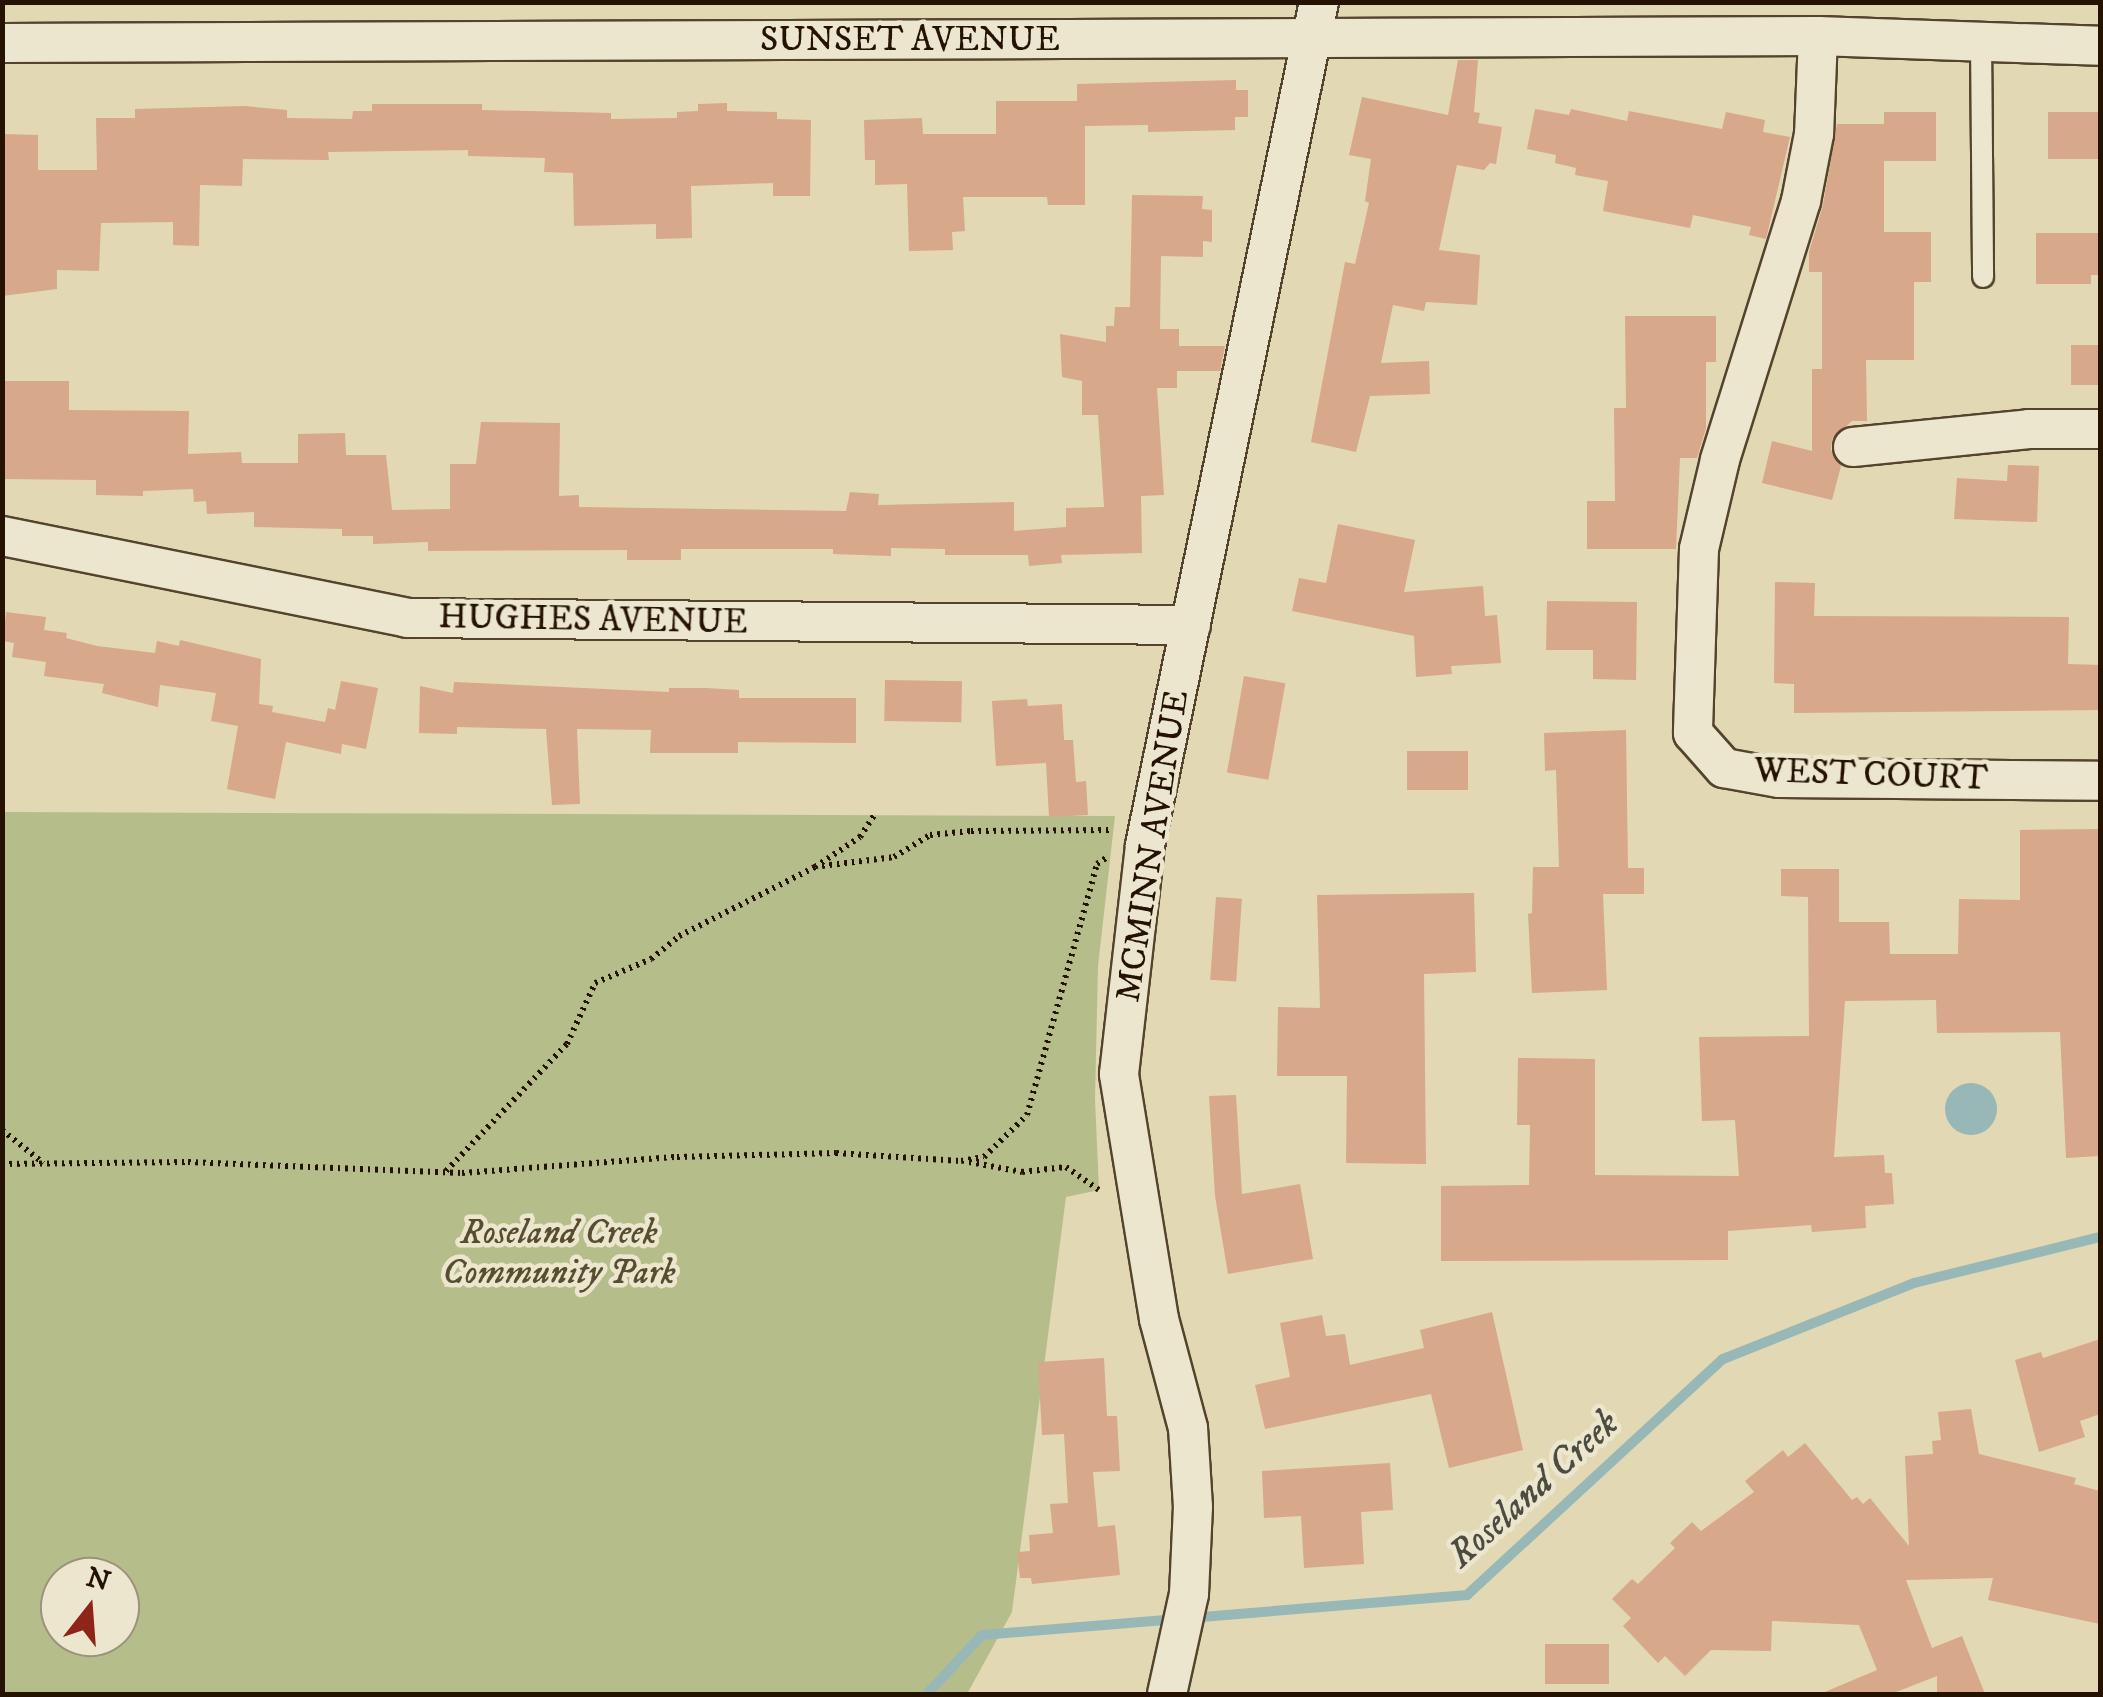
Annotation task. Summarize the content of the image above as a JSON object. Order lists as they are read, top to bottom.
{
  "streets": {
    "street": [
      "SUNSET AVENUE",
      "HUGHES AVENUE",
      "WEST COURT",
      "MCMINN AVENUE"
    ]
  },
  "crossings": [
    ["SUNSET AVENUE", "WEST COURT"],
    ["SUNSET AVENUE", "MCMINN AVENUE"],
    ["HUGHES AVENUE", "MCMINN AVENUE"]
  ],
  "water": ["Roseland Creek"],
  "parks": ["Roseland Creek Community Park"],
  "north": "top"
}
